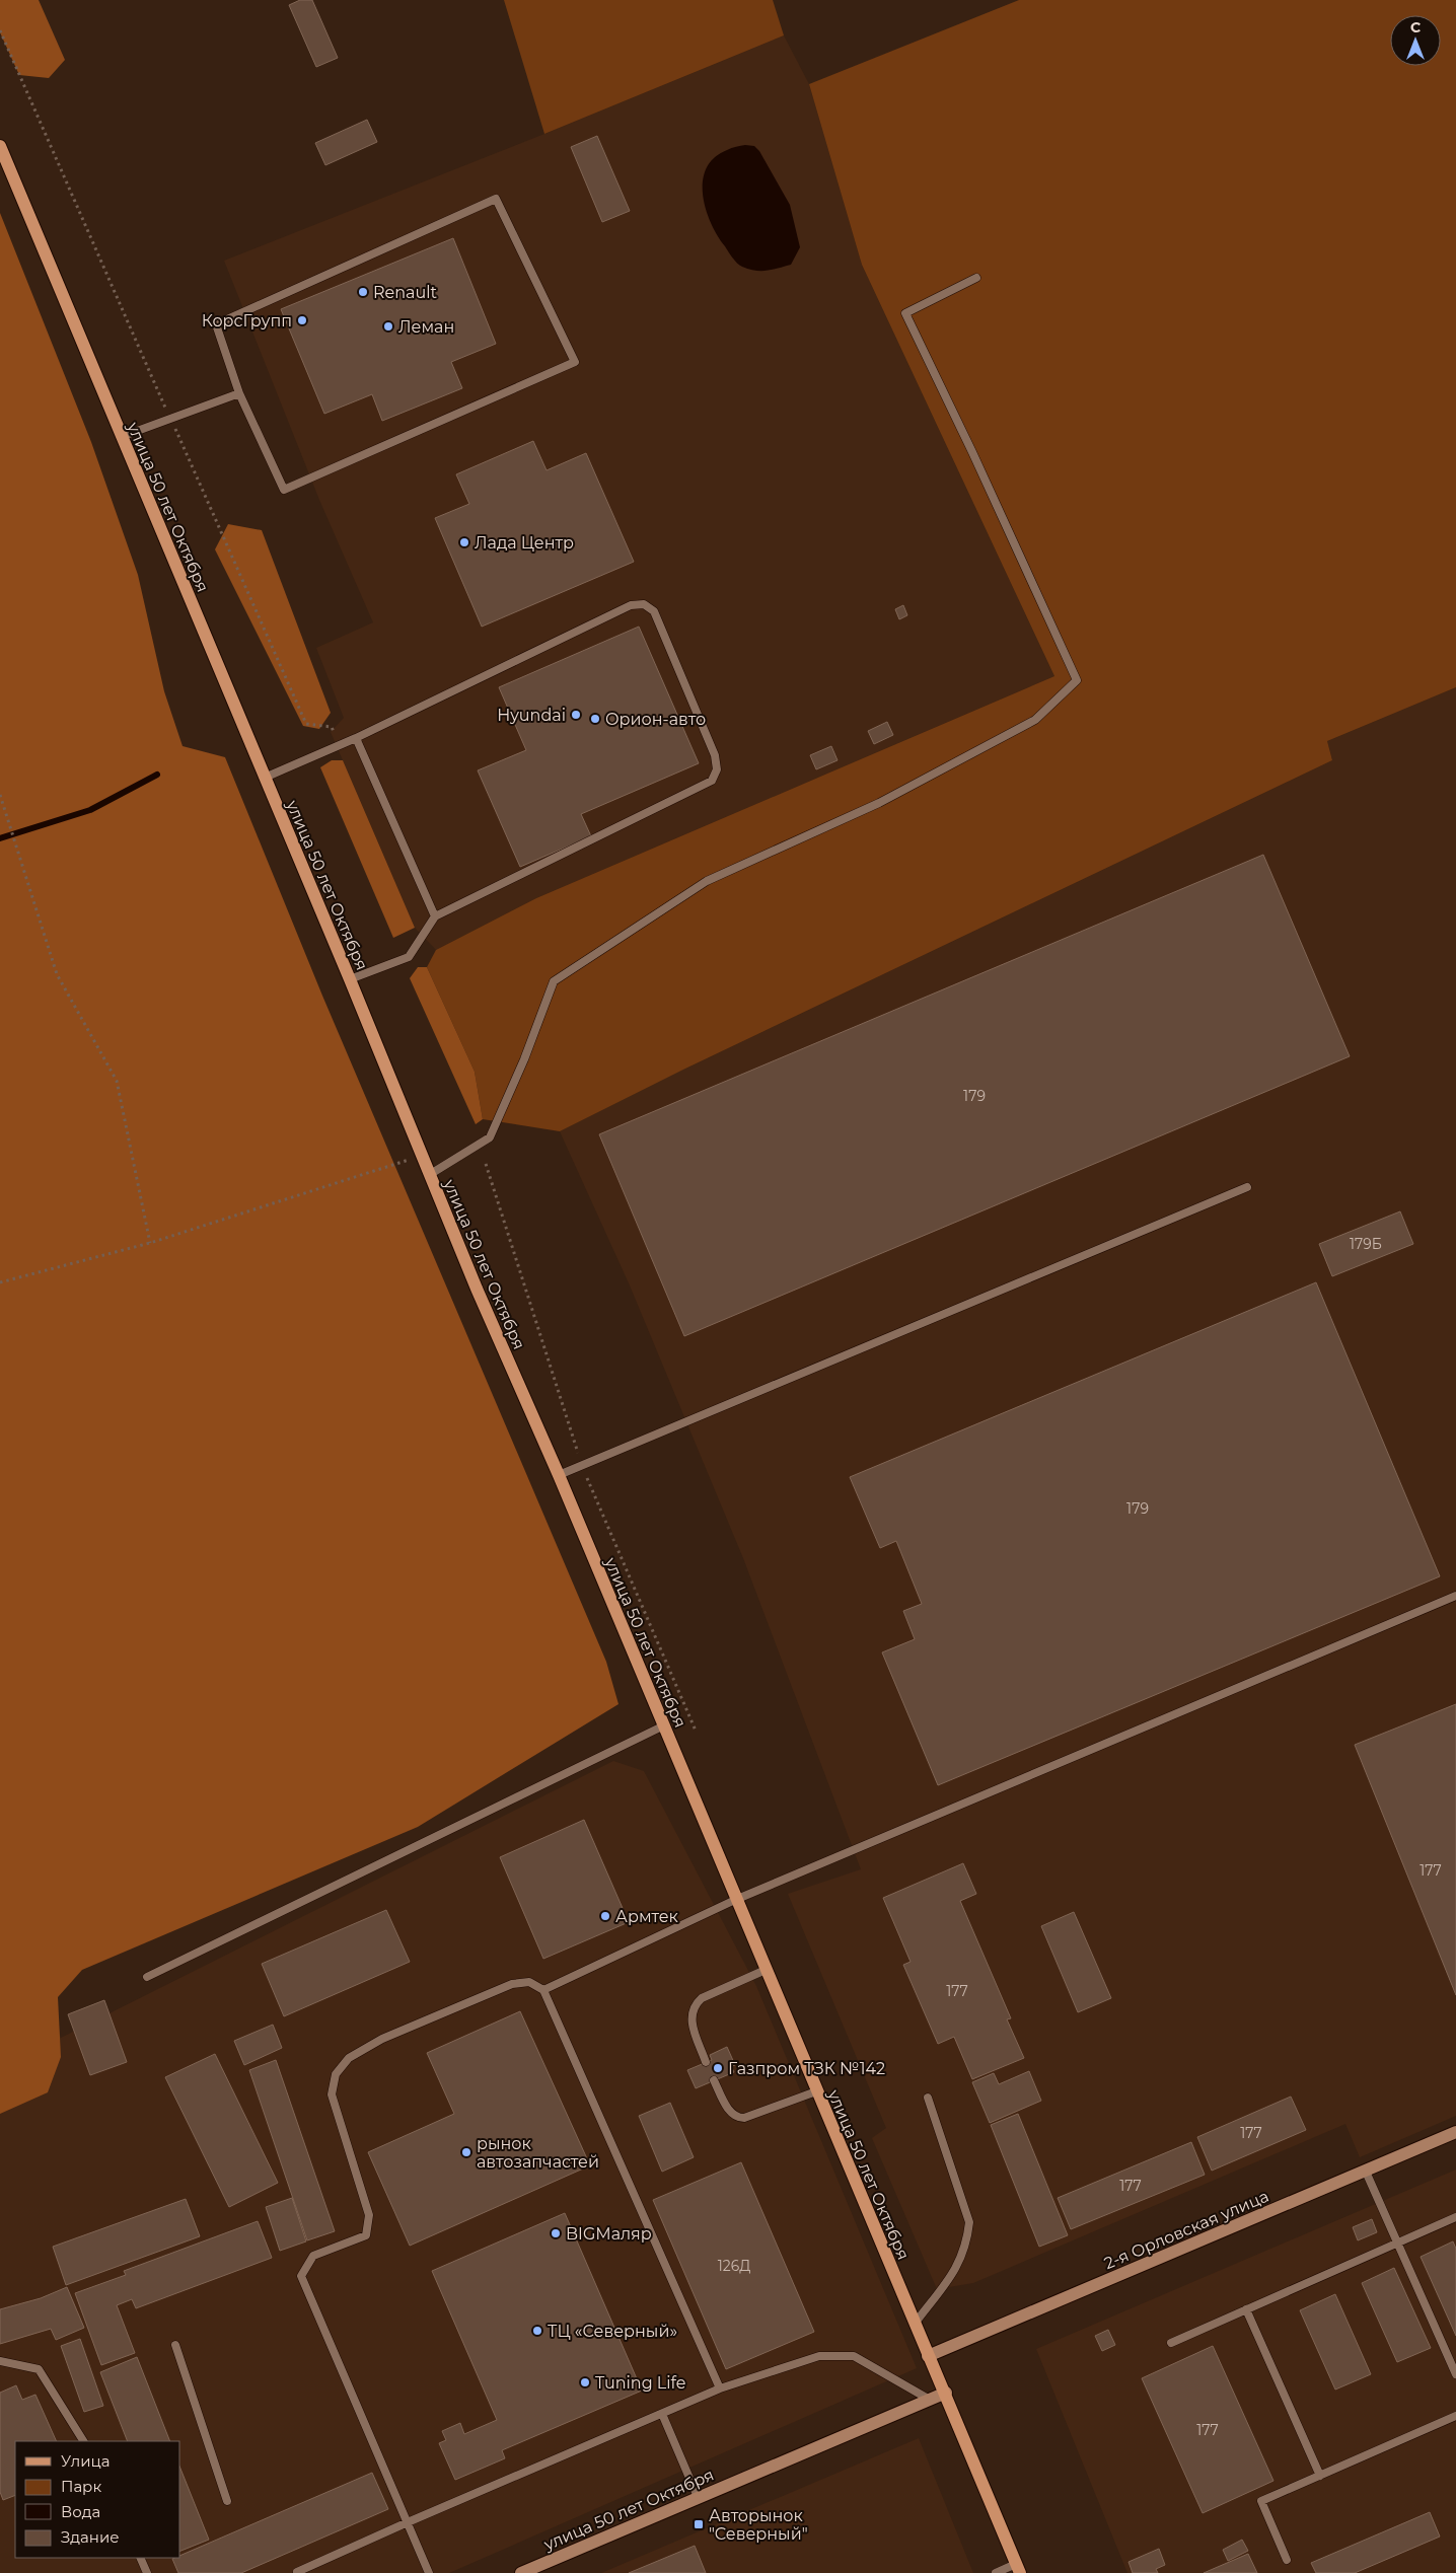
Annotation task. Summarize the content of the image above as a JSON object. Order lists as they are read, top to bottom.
{
  "streets": {
    "main road": ["улица 50 лет Октября"],
    "street": ["2-я Орловская улица"]
  },
  "crossings": [
    ["улица 50 лет Октября", "2-я Орловская улица"]
  ],
  "places": {
    "other": [
      "Renault",
      "КорсГрупп",
      "Леман",
      "Лада Центр",
      "Hyundai",
      "Орион-авто",
      "Армтек",
      "Газпром ТЗК №142",
      "рынок автозапчастей",
      "BIGМаляр",
      "ТЦ «Северный»",
      "Tuning Life"
    ],
    "transit": ["Авторынок \"Северный\""]
  },
  "house_numbers": [
    "179",
    "179Б",
    "179",
    "177",
    "177",
    "177",
    "177",
    "126Д",
    "177"
  ],
  "legend": [
    "Улица",
    "Парк",
    "Вода",
    "Здание"
  ],
  "north": "top"
}
